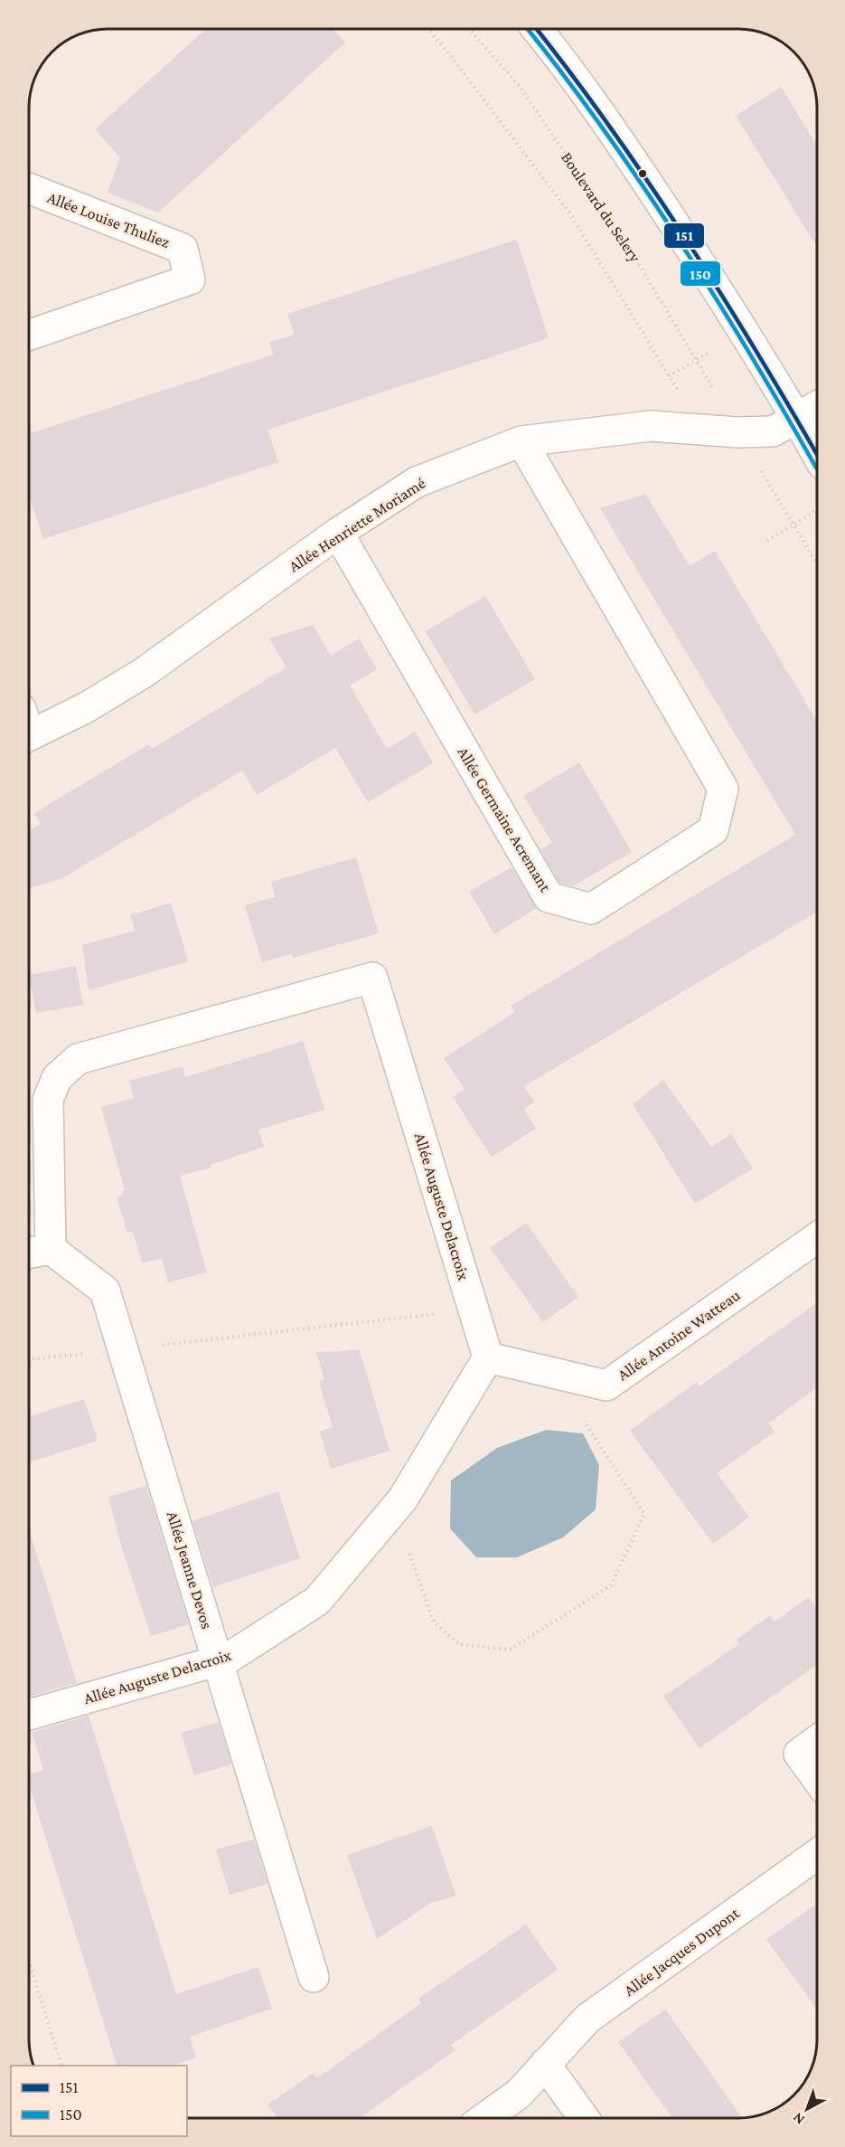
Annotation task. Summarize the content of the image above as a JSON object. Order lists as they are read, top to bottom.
{
  "streets": {
    "street": [
      "Allée Louise Thuliez",
      "Allée Henriette Moriamé",
      "Allée Germaine Acremant",
      "Allée Auguste Delacroix",
      "Allée Antoine Watteau",
      "Allée Jeanne Devos",
      "Allée Jacques Dupont"
    ],
    "path": ["Boulevard du Selery"]
  },
  "crossings": [
    ["Allée Henriette Moriamé", "Allée Germaine Acremant"],
    ["Allée Auguste Delacroix", "Allée Antoine Watteau"],
    ["Allée Auguste Delacroix", "Allée Jeanne Devos"]
  ],
  "lines": ["transit line 151", "transit line 150"],
  "legend": ["151", "150"],
  "north": "bottom left"
}
